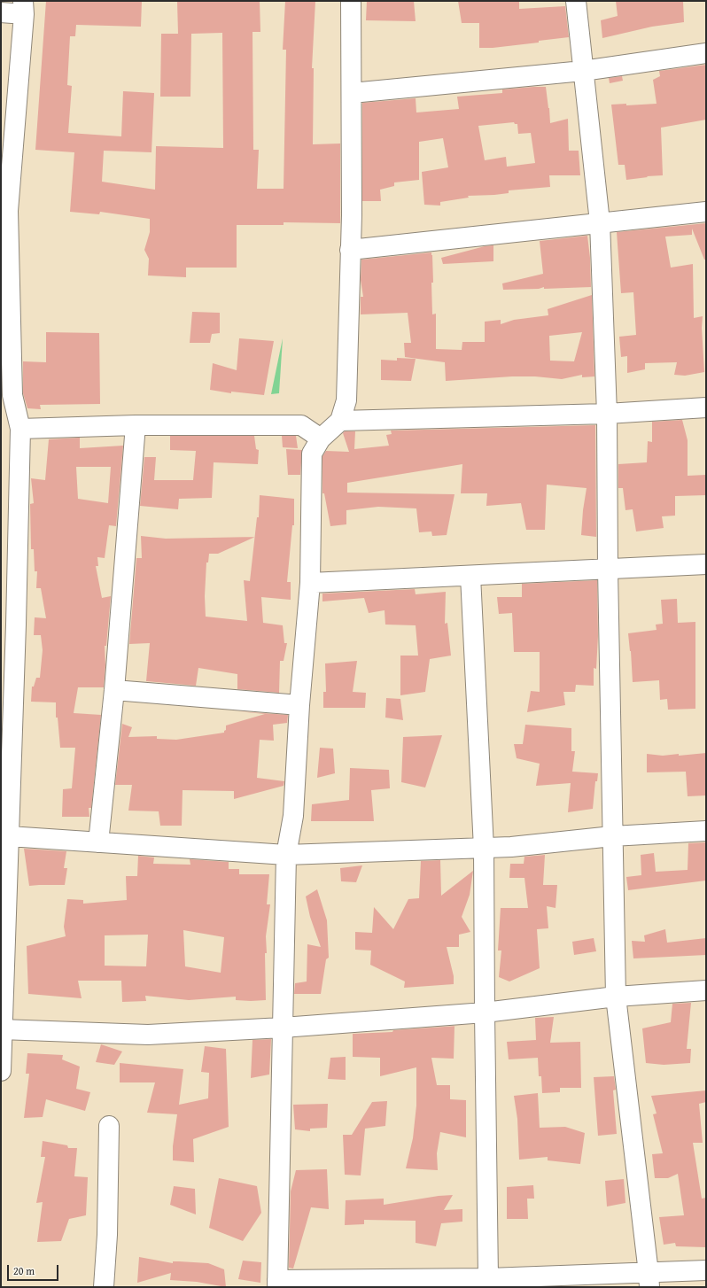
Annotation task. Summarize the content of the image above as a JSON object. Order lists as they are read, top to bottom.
{
  "scale_bar": "20 m"
}
